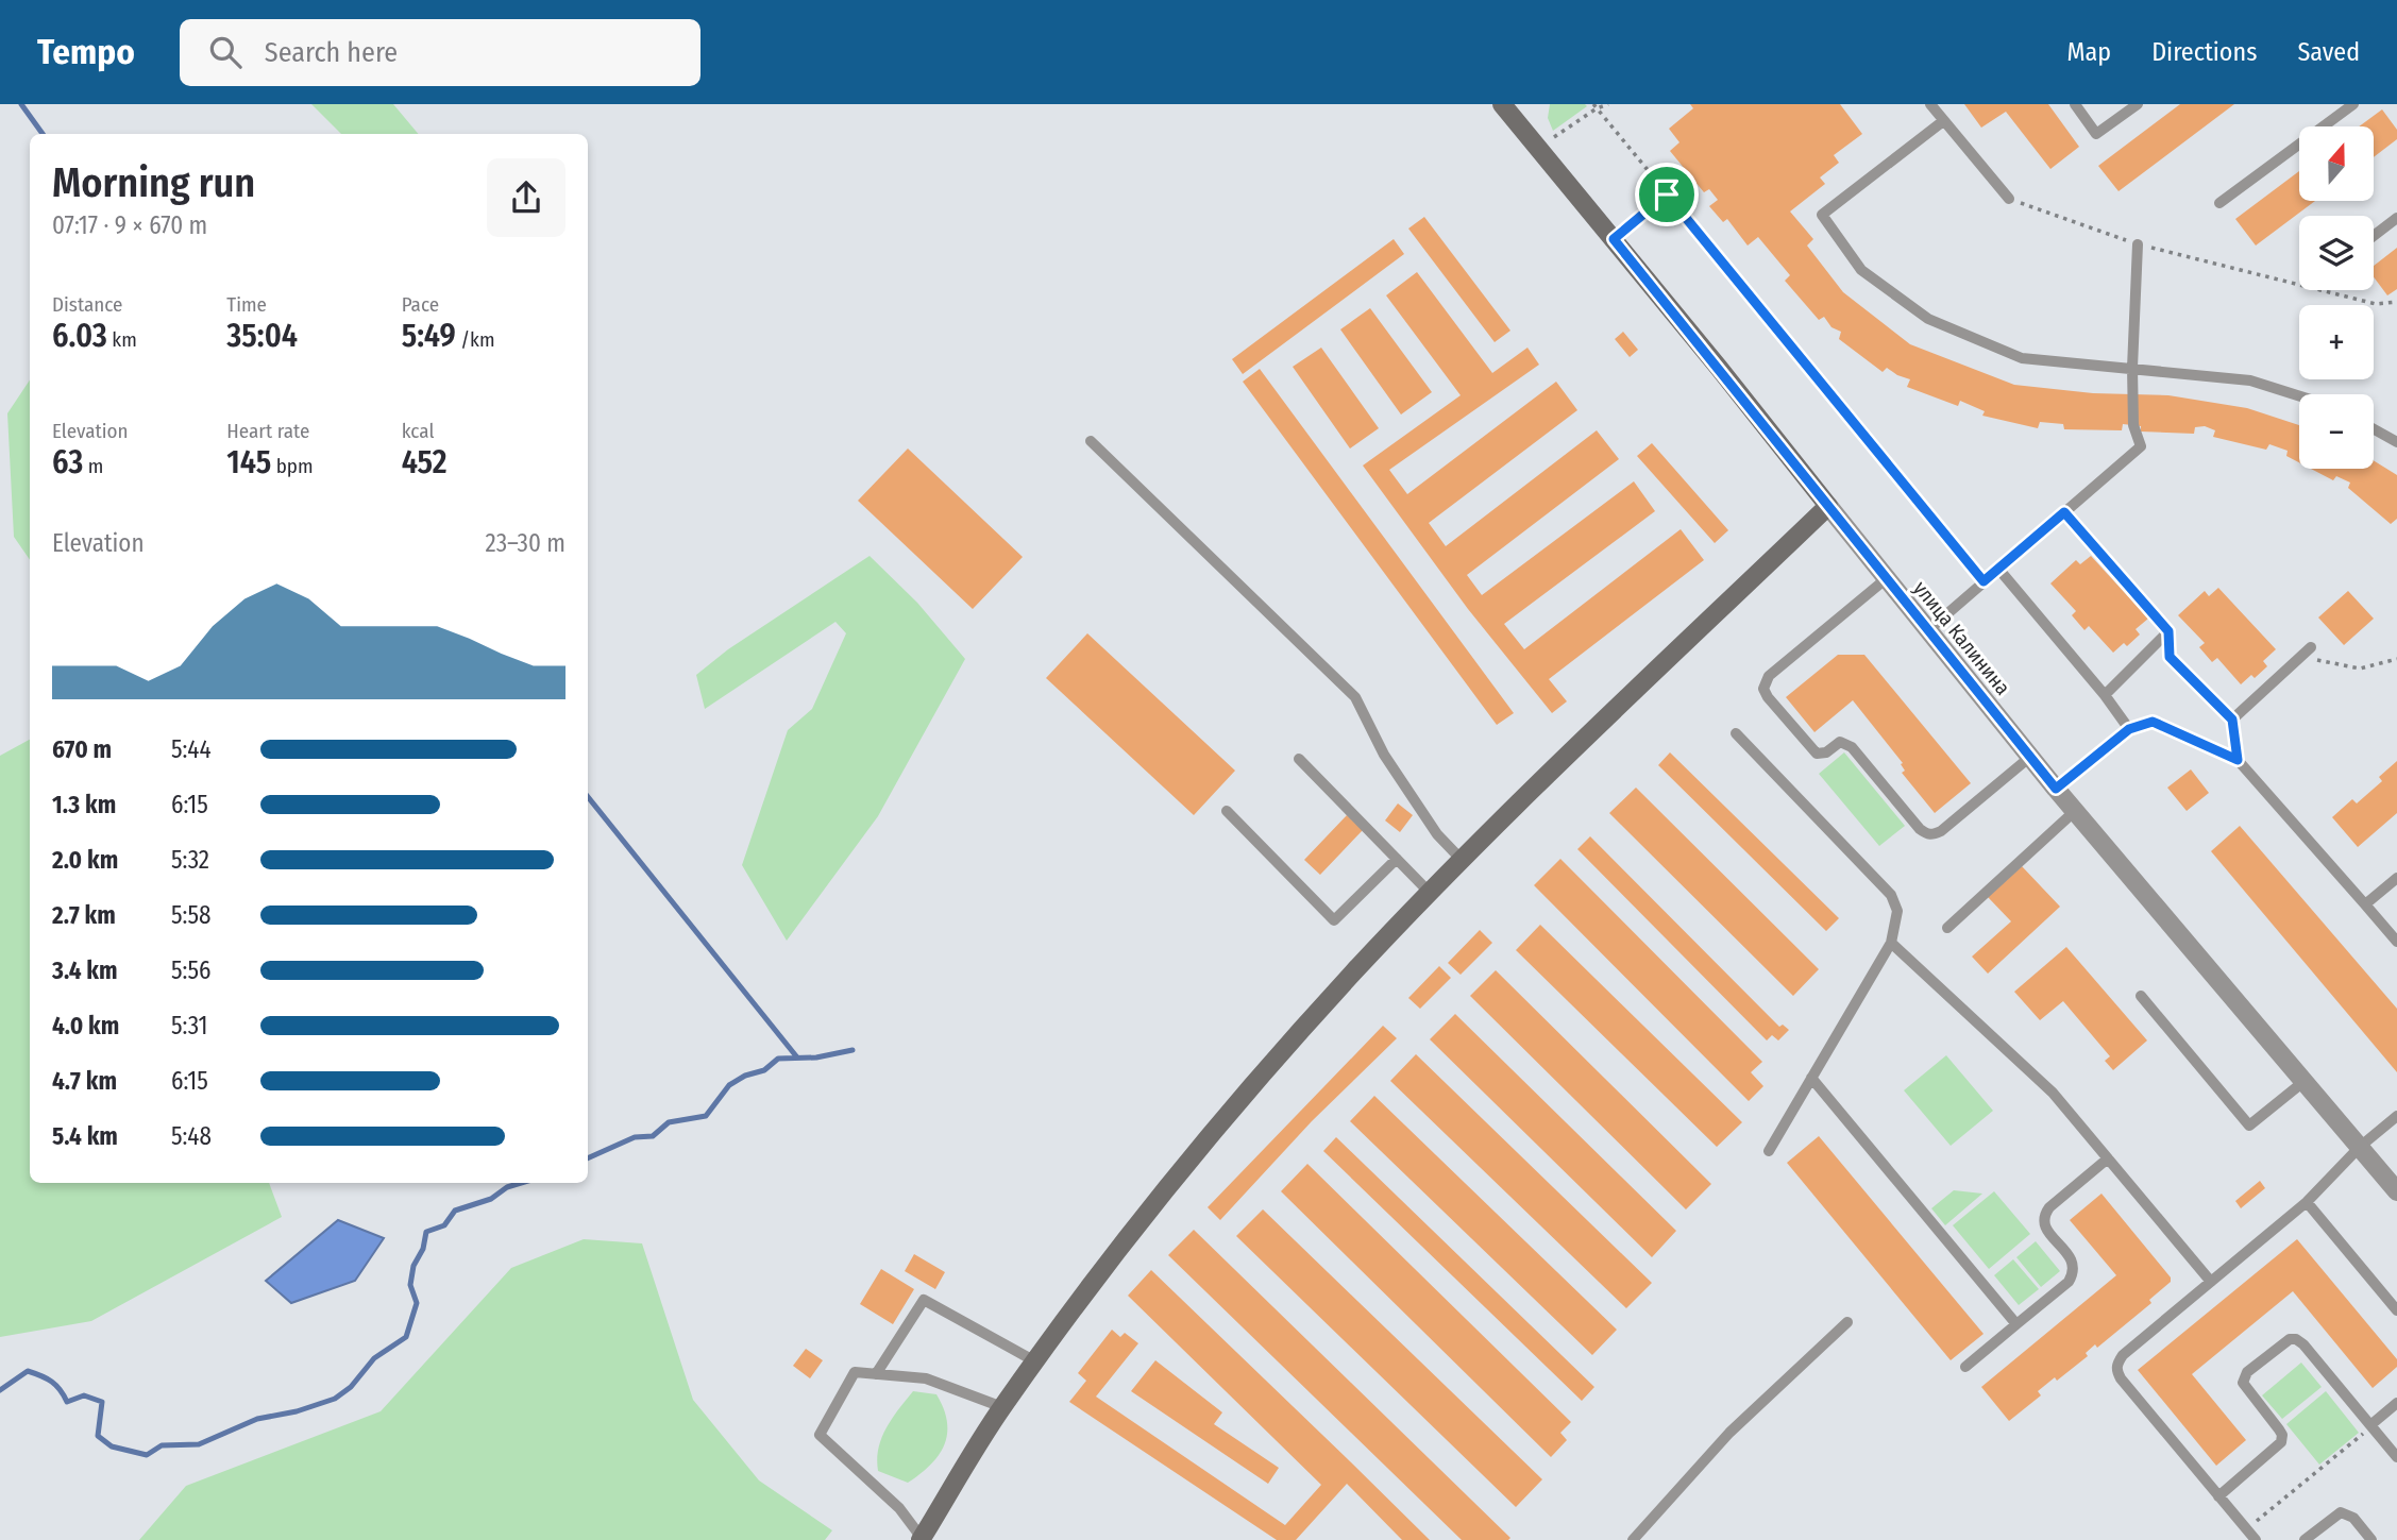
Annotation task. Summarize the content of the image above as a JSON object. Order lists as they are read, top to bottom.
{
  "streets": {
    "main road": ["улица Калинина"]
  },
  "north": "top",
  "page": {
    "header": "Tempo",
    "search": "Search here",
    "nav": ["Map", "Directions", "Saved"],
    "map_buttons": ["+", "−"],
    "heading": ["Morning run", "07:17 · 9 × 670 m"],
    "stats": [
      ["Distance", "6.03 km"],
      ["Time", "35:04"],
      ["Pace", "5:49 /km"],
      ["Elevation", "63 m"],
      ["Heart rate", "145 bpm"],
      ["kcal", "452"]
    ],
    "chart": ["Elevation", "23–30 m"],
    "list": [
      {
        "name": "670 m",
        "note": "5:44"
      },
      {
        "name": "1.3 km",
        "note": "6:15"
      },
      {
        "name": "2.0 km",
        "note": "5:32"
      },
      {
        "name": "2.7 km",
        "note": "5:58"
      },
      {
        "name": "3.4 km",
        "note": "5:56"
      },
      {
        "name": "4.0 km",
        "note": "5:31"
      },
      {
        "name": "4.7 km",
        "note": "6:15"
      },
      {
        "name": "5.4 km",
        "note": "5:48"
      }
    ]
  }
}
